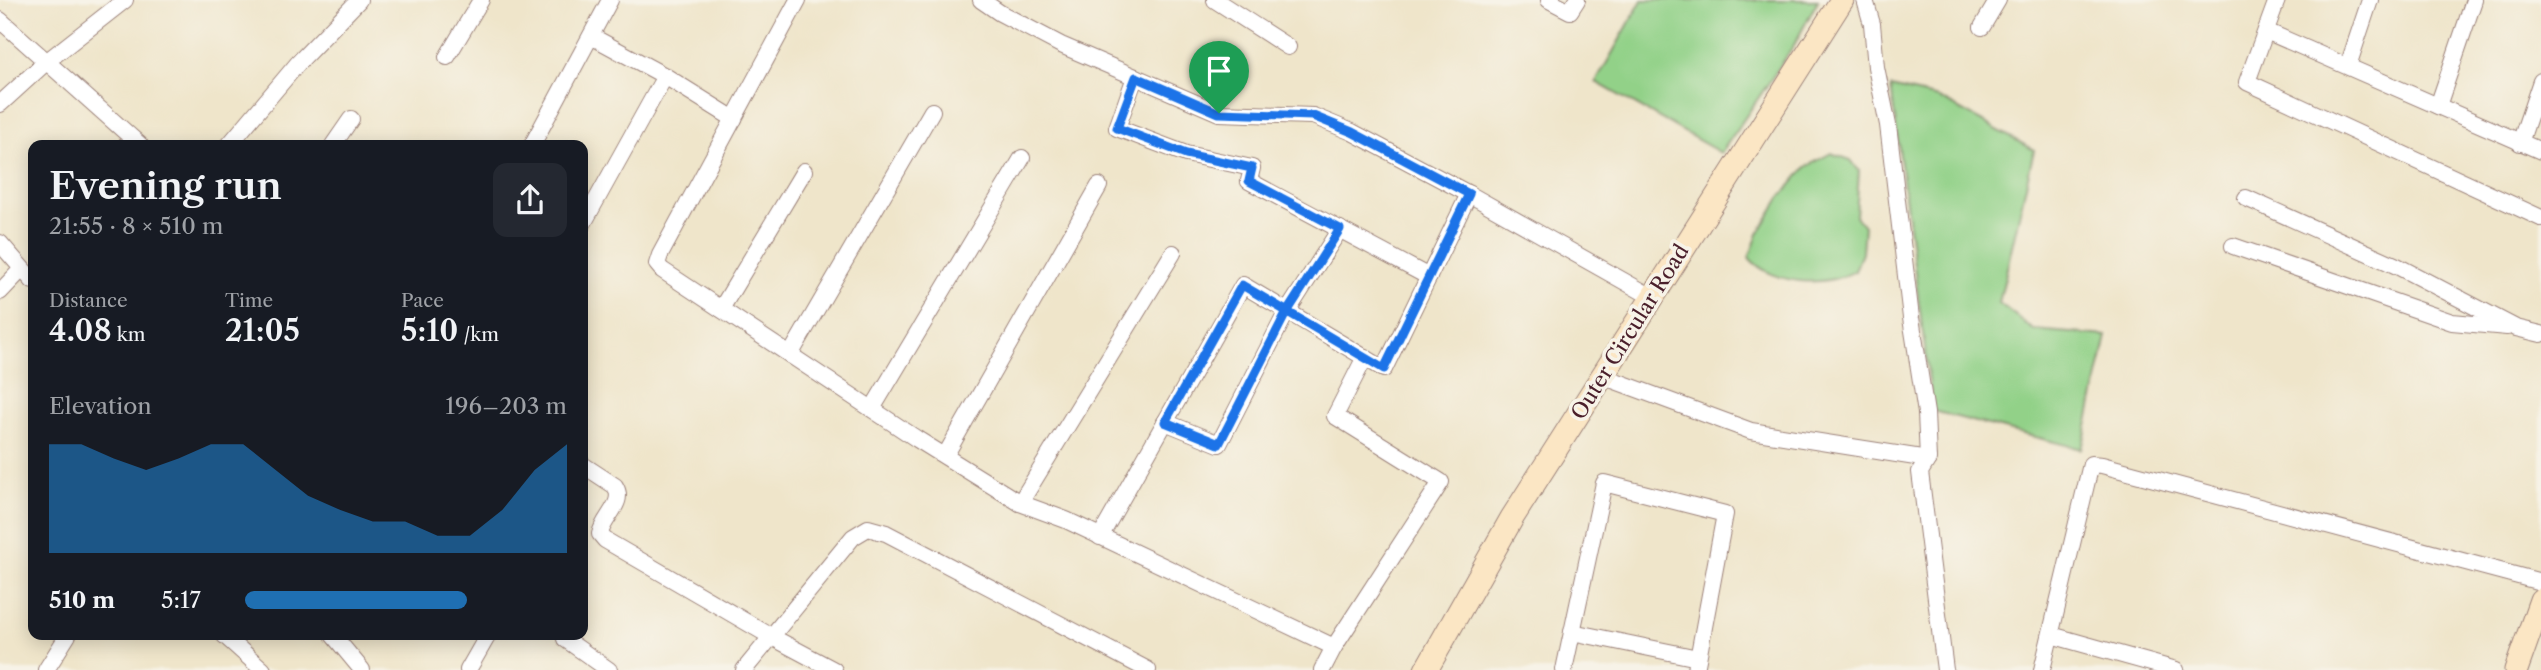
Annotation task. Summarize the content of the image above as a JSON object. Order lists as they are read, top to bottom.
{
  "streets": {
    "main road": ["Outer Circular Road"]
  },
  "page": {
    "heading": ["Evening run", "21:55 · 8 × 510 m"],
    "stats": [
      ["Distance", "4.08 km"],
      ["Time", "21:05"],
      ["Pace", "5:10 /km"]
    ],
    "chart": ["Elevation", "196–203 m"],
    "list": [
      {
        "name": "510 m",
        "note": "5:17"
      }
    ]
  }
}
